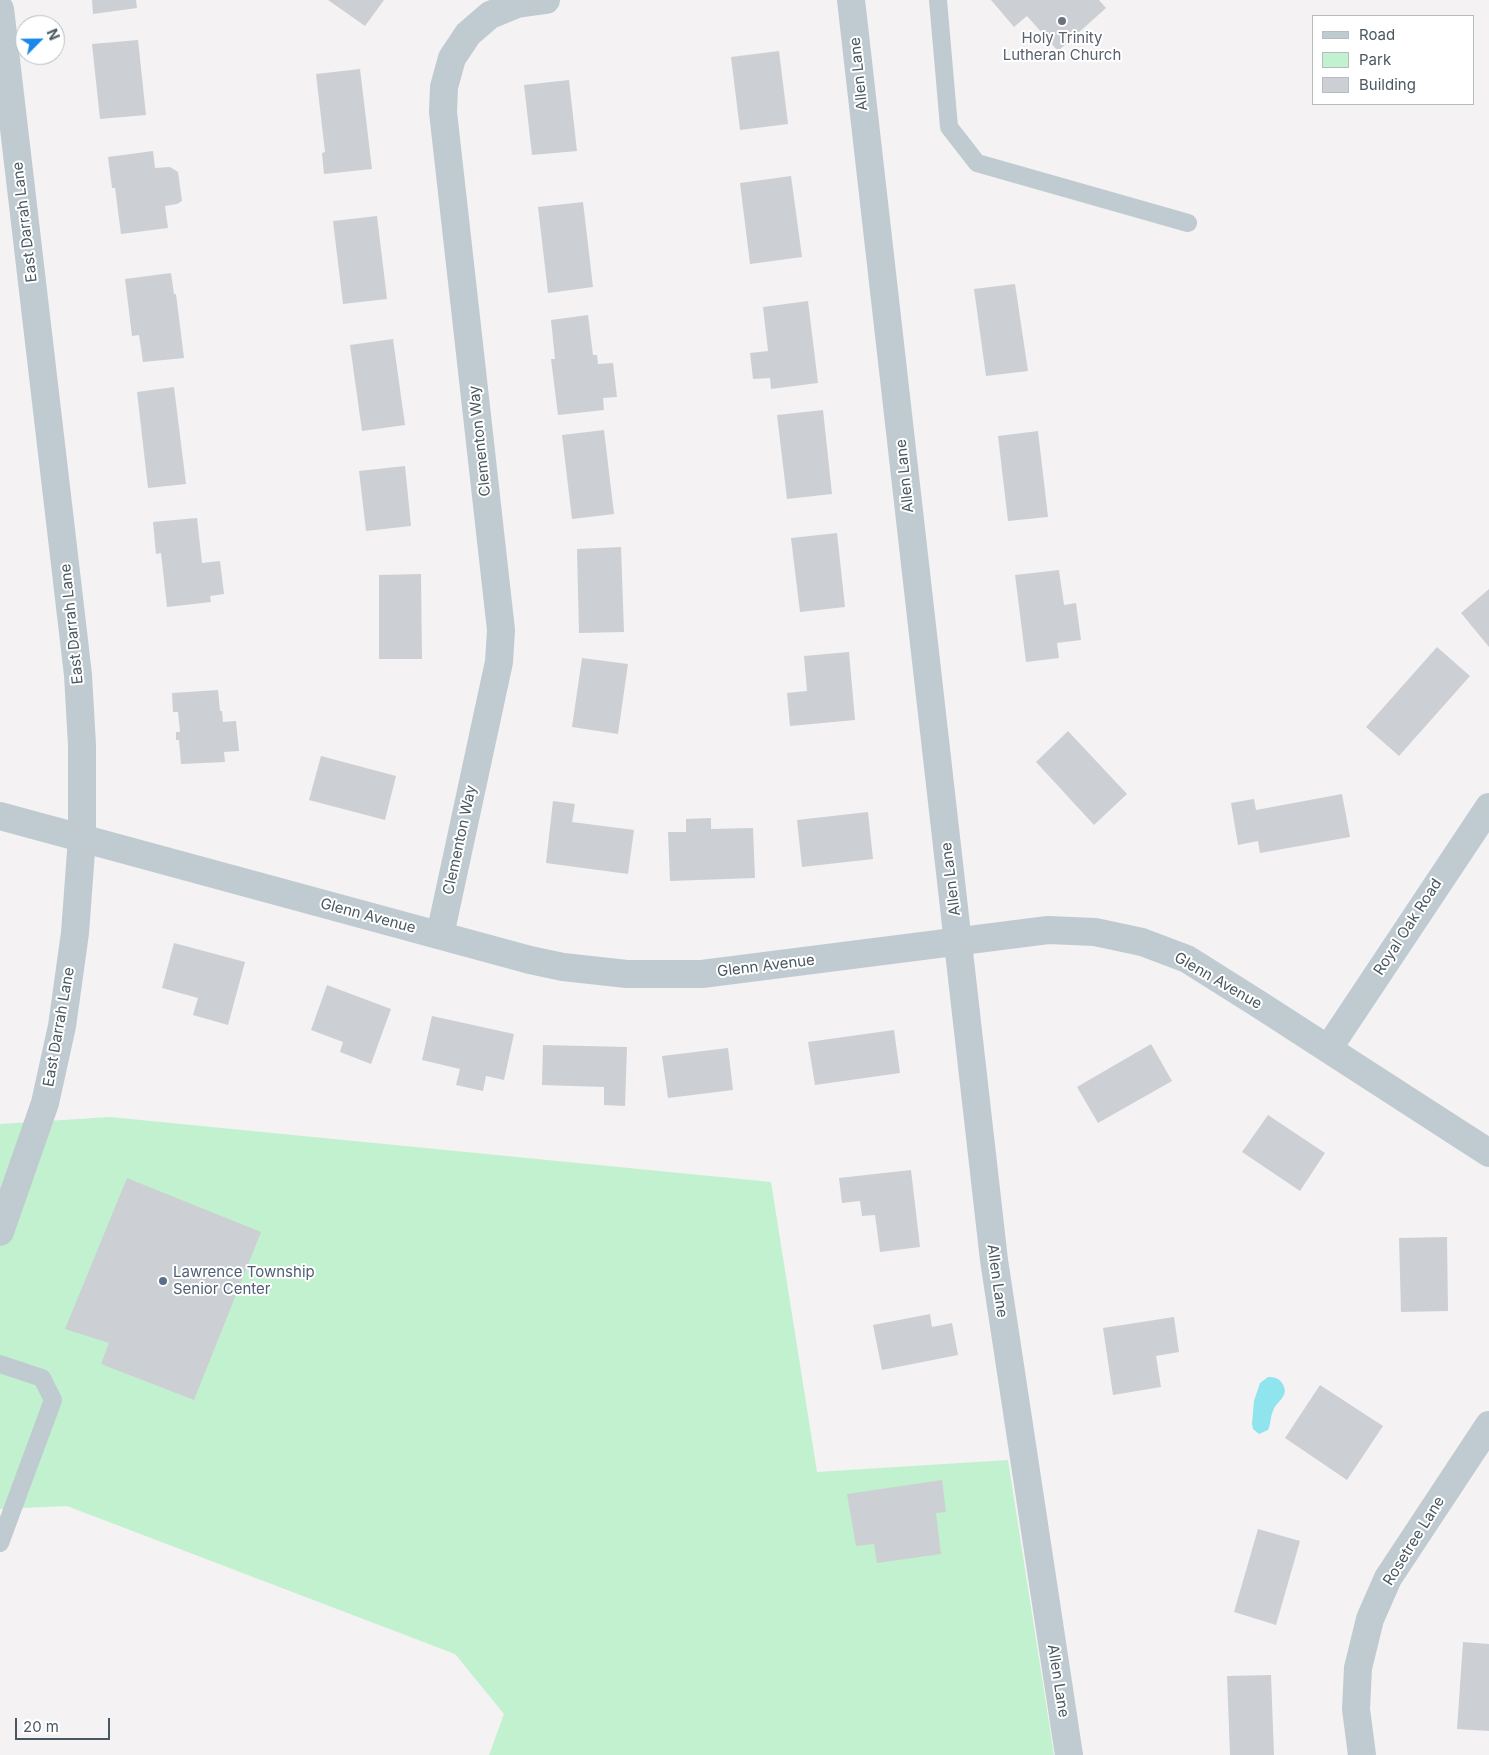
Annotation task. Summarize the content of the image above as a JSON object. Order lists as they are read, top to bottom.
{
  "streets": {
    "street": [
      "Allen Lane",
      "East Darrah Lane",
      "Clementon Way",
      "Glenn Avenue",
      "Royal Oak Road",
      "Rosetree Lane"
    ]
  },
  "crossings": [
    ["Allen Lane", "Glenn Avenue"],
    ["East Darrah Lane", "Glenn Avenue"],
    ["Clementon Way", "Glenn Avenue"],
    ["Glenn Avenue", "Royal Oak Road"]
  ],
  "places": ["Holy Trinity Lutheran Church", "Lawrence Township Senior Center"],
  "legend": ["Road", "Park", "Building"],
  "scale_bar": "20 m",
  "north": "top right"
}
